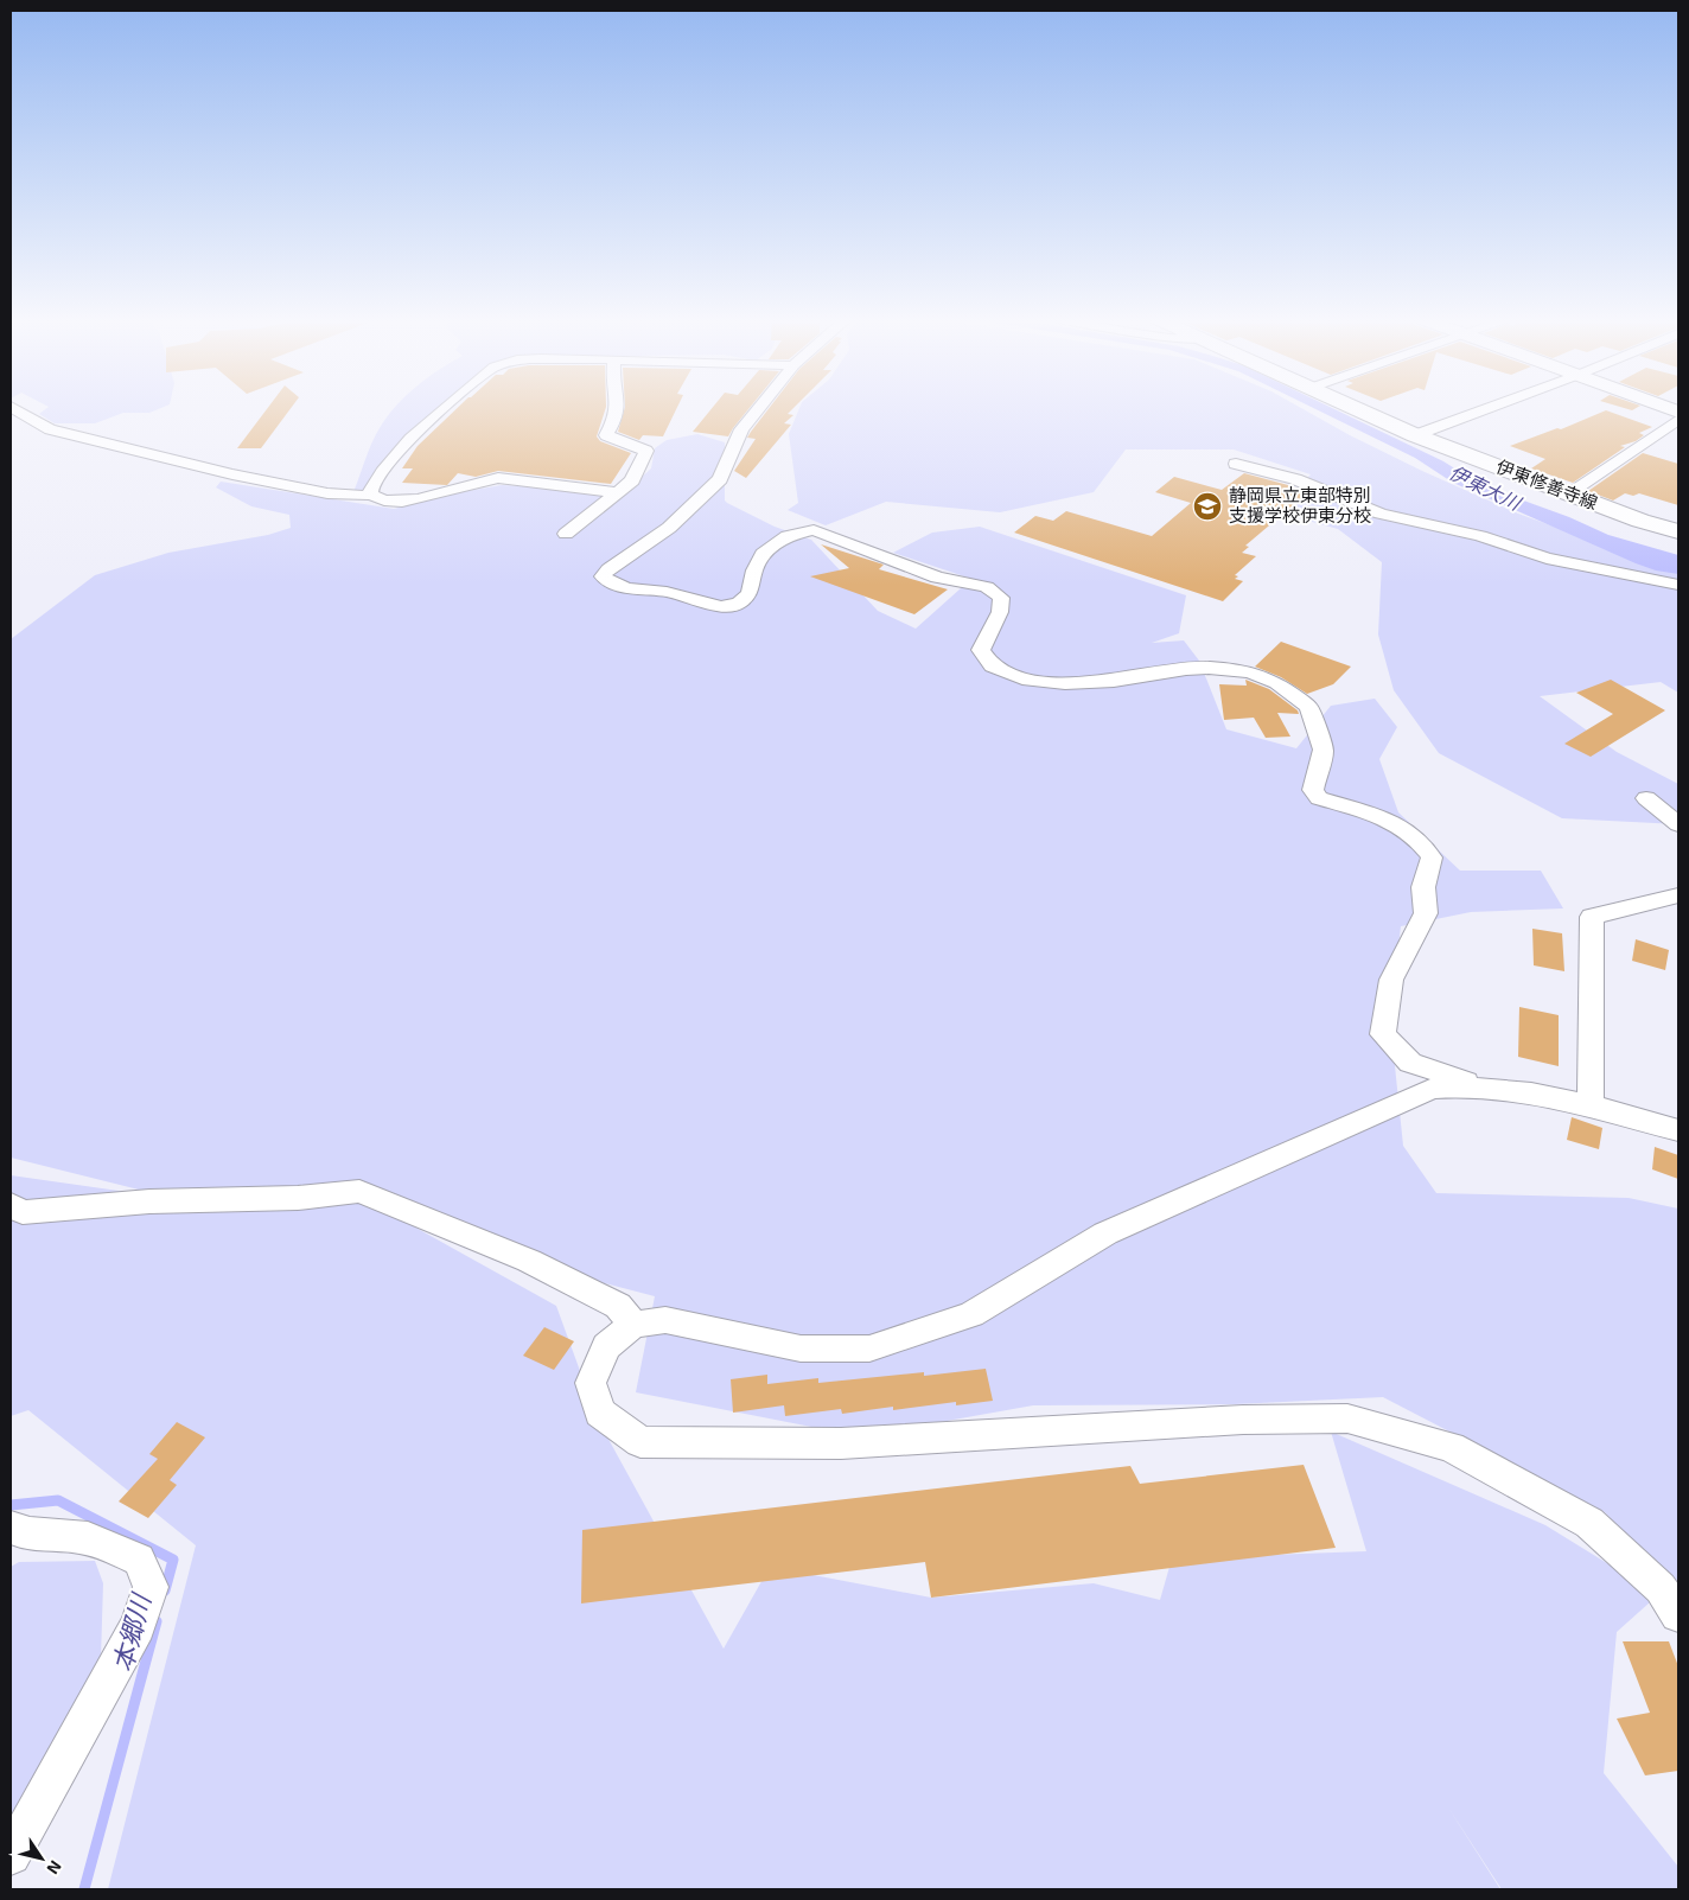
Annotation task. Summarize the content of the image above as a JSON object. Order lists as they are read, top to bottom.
{
  "streets": {
    "main road": ["伊東修善寺線"]
  },
  "water": ["伊東大川", "本郷川"],
  "places": {
    "school or university": ["静岡県立東部特別 支援学校伊東分校"]
  },
  "north": "bottom right"
}
